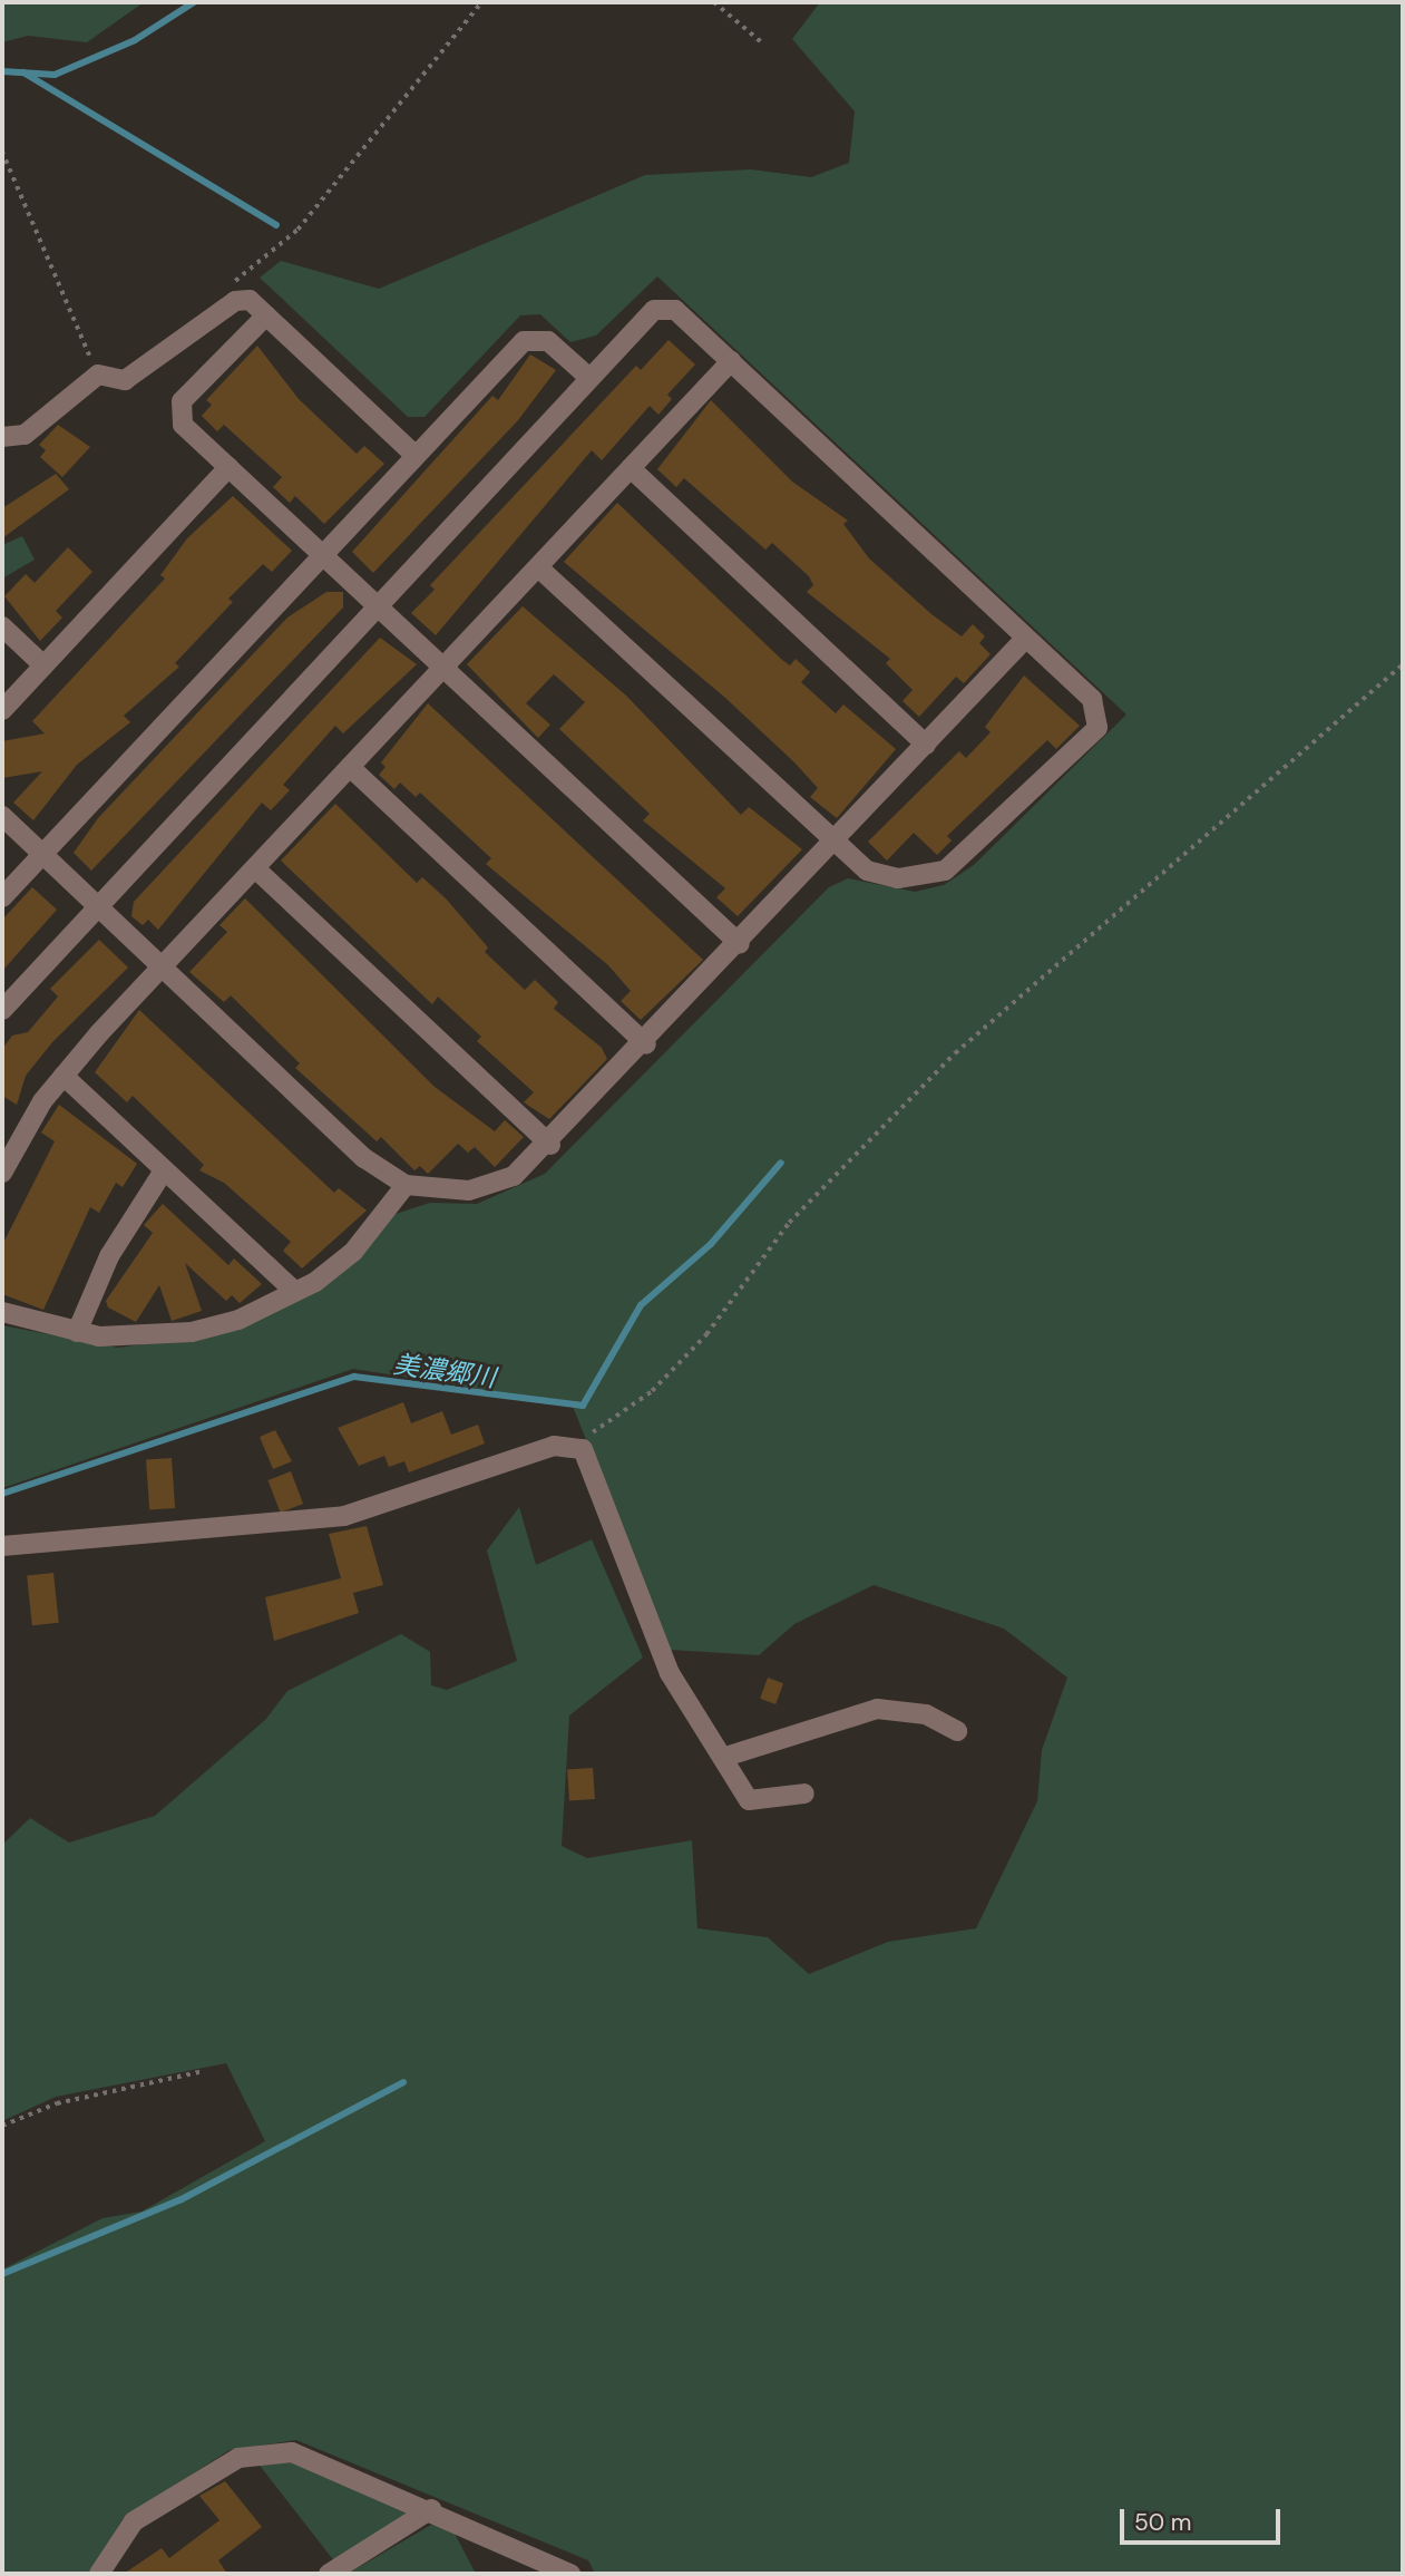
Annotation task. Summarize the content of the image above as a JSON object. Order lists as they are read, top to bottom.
{
  "water": ["美濃郷川"],
  "scale_bar": "50 m"
}
